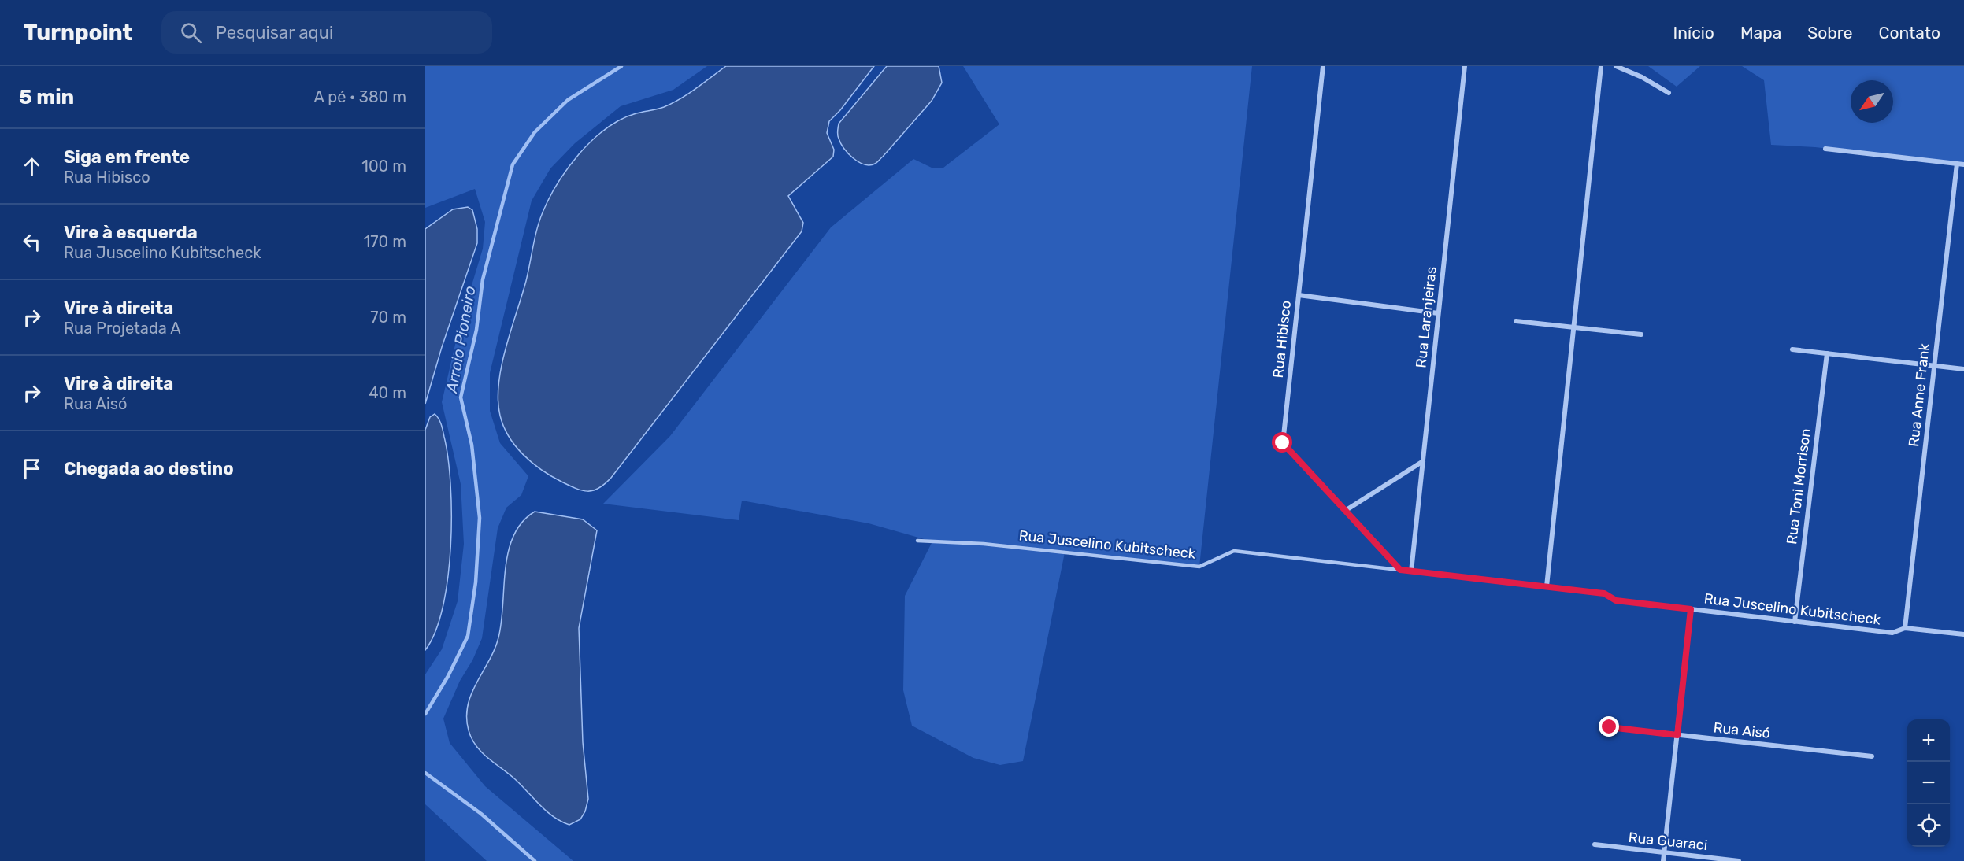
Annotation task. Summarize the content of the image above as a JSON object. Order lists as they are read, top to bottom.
{
  "streets": {
    "street": [
      "Rua Laranjeiras",
      "Rua Hibisco",
      "Rua Anne Frank",
      "Rua Toni Morrison",
      "Rua Juscelino Kubitscheck",
      "Rua Aisó",
      "Rua Guaraci"
    ]
  },
  "crossings": [
    ["Rua Laranjeiras", "Rua Juscelino Kubitscheck"],
    ["Rua Hibisco", "Rua Juscelino Kubitscheck"],
    ["Rua Anne Frank", "Rua Juscelino Kubitscheck"],
    ["Rua Toni Morrison", "Rua Juscelino Kubitscheck"]
  ],
  "water": ["Arroio Pioneiro"],
  "north": "bottom left",
  "page": {
    "header": "Turnpoint",
    "search": "Pesquisar aqui",
    "nav": [
      "Início",
      "Mapa",
      "Sobre",
      "Contato"
    ],
    "heading": ["5 min", "A pé · 380 m"],
    "list": [
      ["Siga em frente", "Rua Hibisco", "100 m"],
      ["Vire à esquerda", "Rua Juscelino Kubitscheck", "170 m"],
      ["Vire à direita", "Rua Projetada A", "70 m"],
      ["Vire à direita", "Rua Aisó", "40 m"],
      "Chegada ao destino"
    ],
    "map_buttons": ["+", "−"]
  }
}
